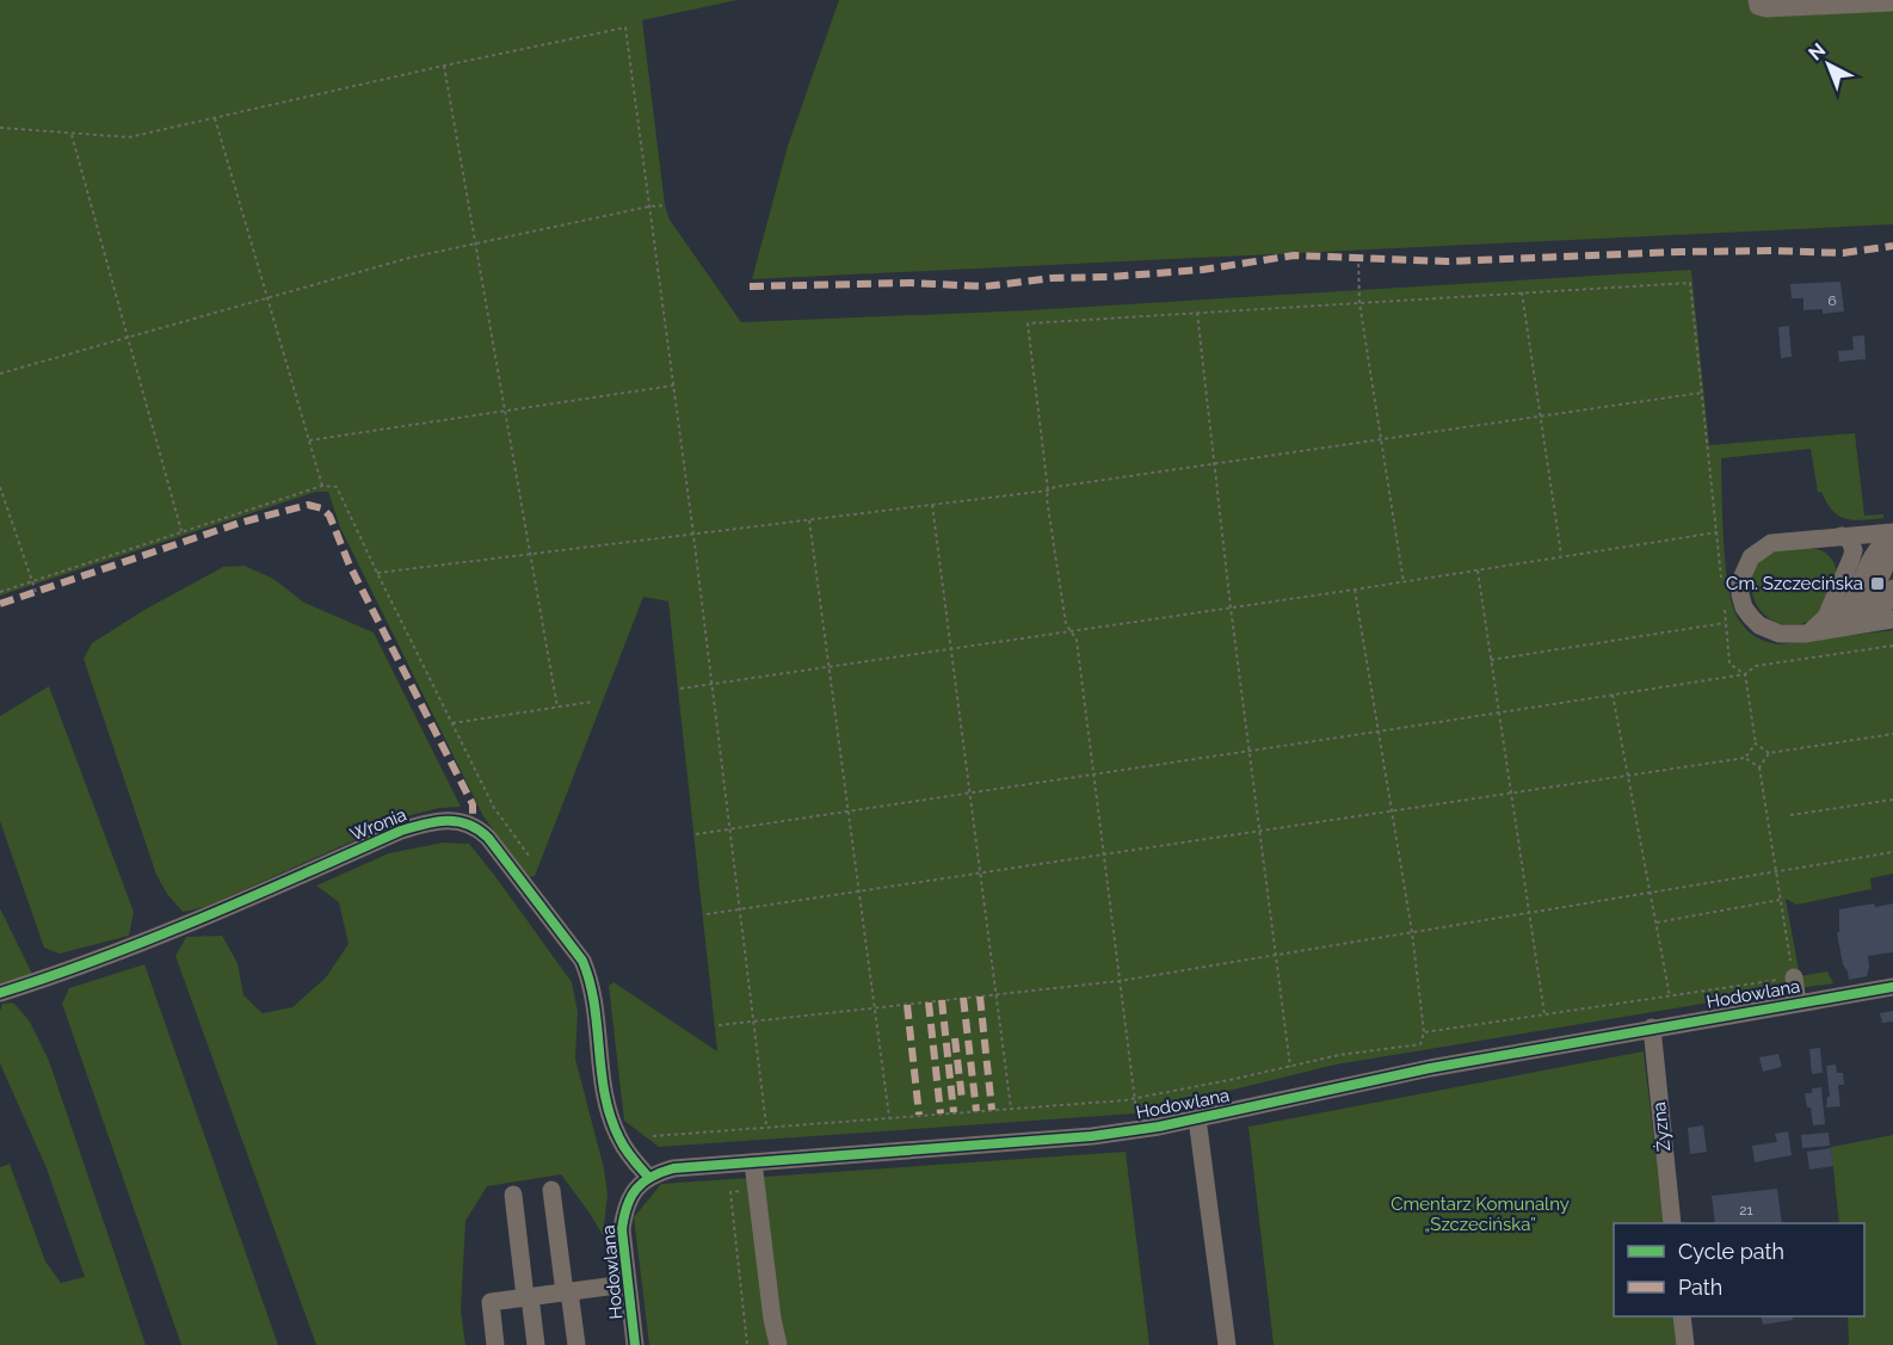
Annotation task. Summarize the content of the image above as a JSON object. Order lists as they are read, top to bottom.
{
  "streets": {
    "street": ["Wronia", "Hodowlana", "Żyzna"]
  },
  "crossings": [
    ["Wronia", "Hodowlana"],
    ["Hodowlana", "Żyzna"]
  ],
  "parks": ["Cmentarz Komunalny „Szczecińska”"],
  "places": {
    "transit": ["Cm. Szczecińska"]
  },
  "house_numbers": ["6", "21"],
  "legend": ["Cycle path", "Path"],
  "north": "top left"
}
